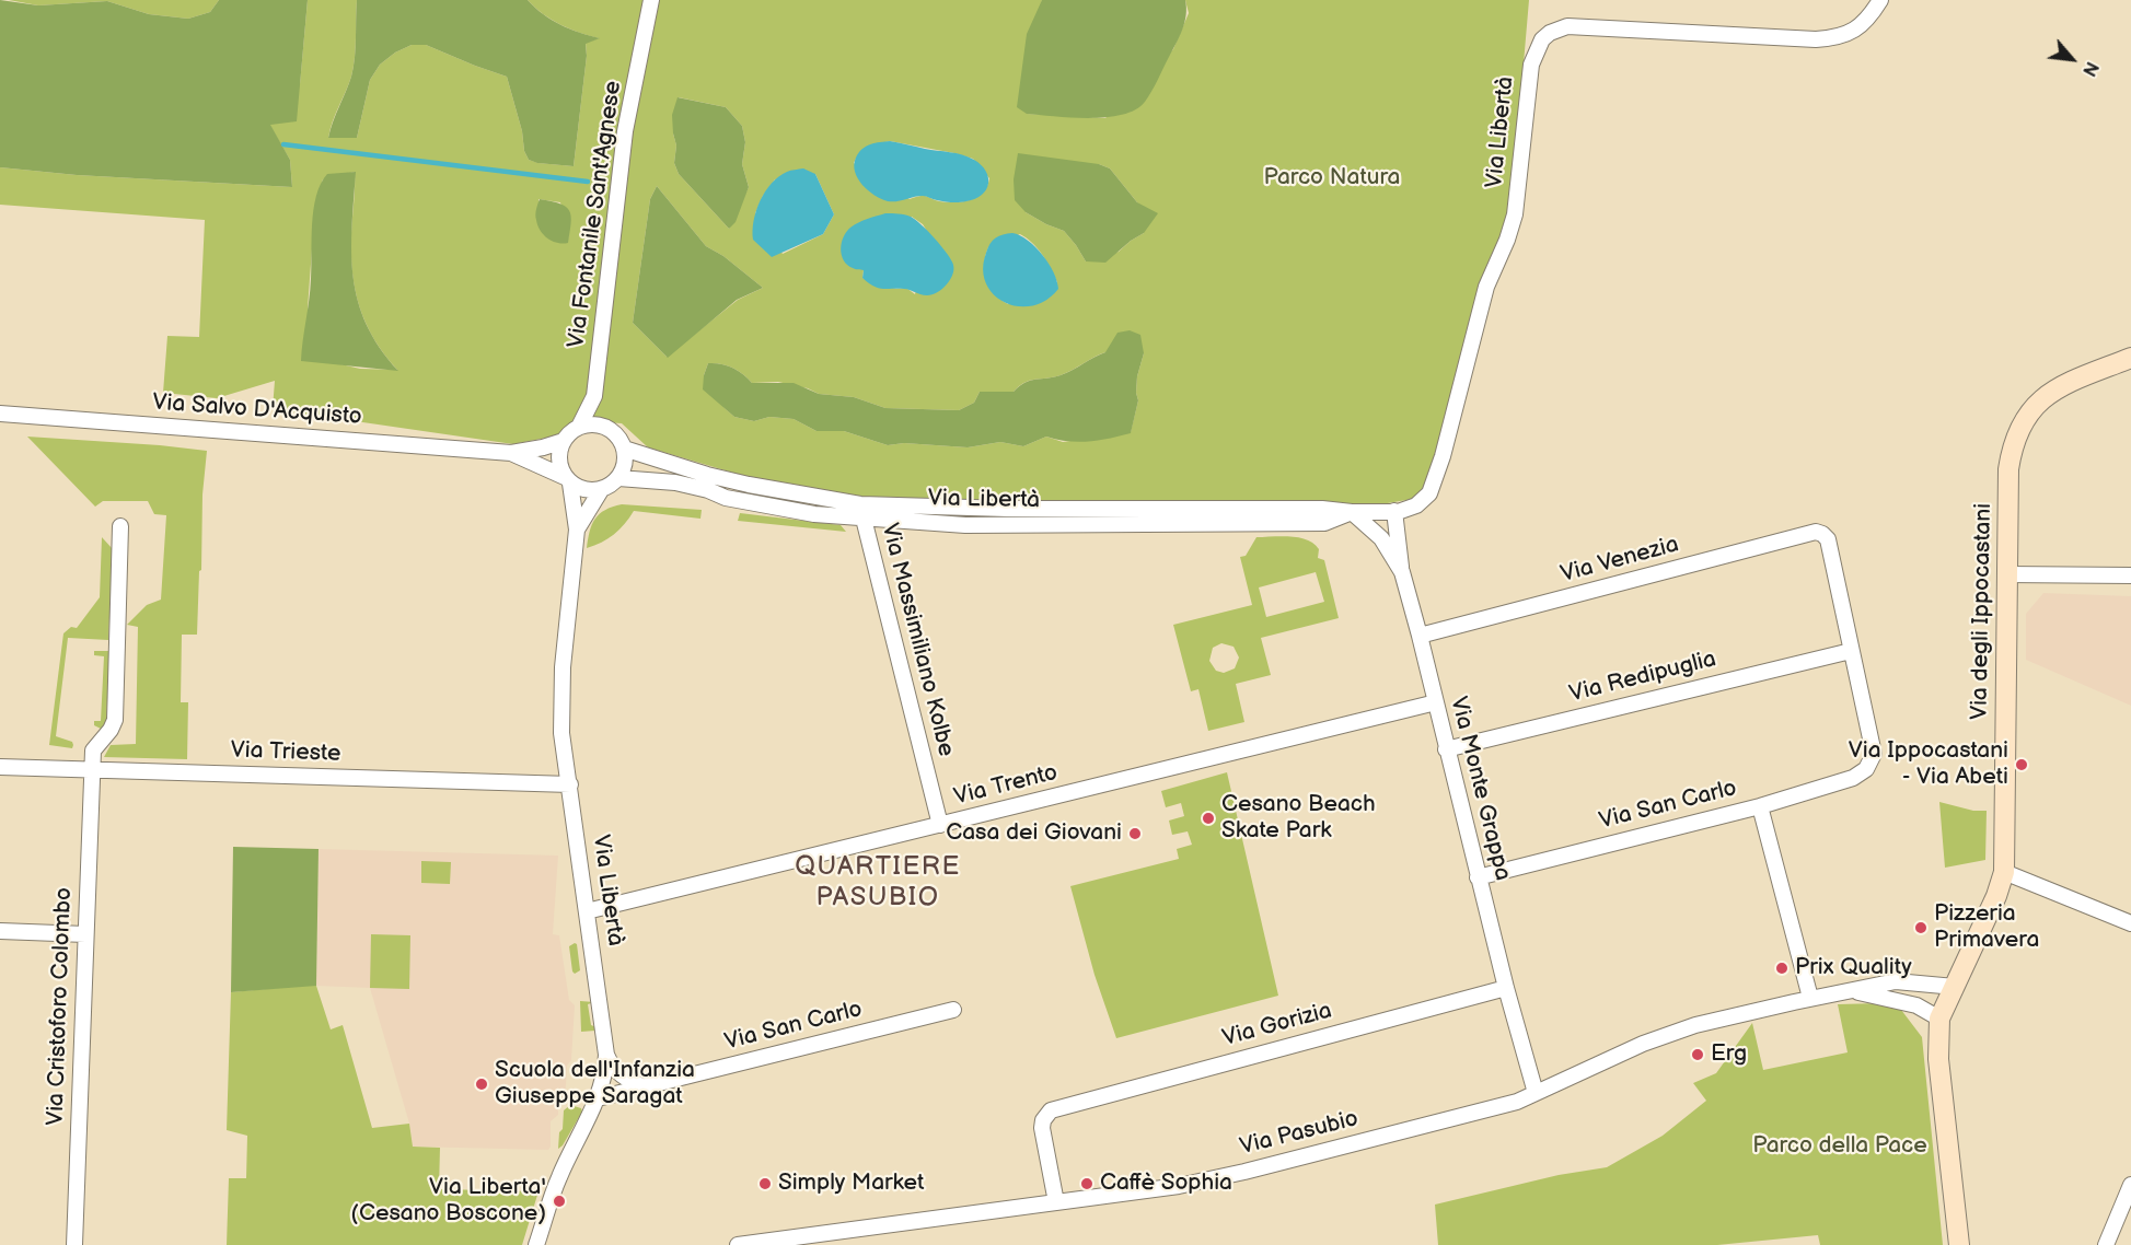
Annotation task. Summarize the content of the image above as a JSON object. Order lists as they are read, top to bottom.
{
  "streets": {
    "street": [
      "Via Libertà",
      "Via Fontanile Sant'Agnese",
      "Via Salvo D'Acquisto",
      "Via Venezia",
      "Via degli Ippocastani",
      "Via Massimiliano Kolbe",
      "Via Redipuglia",
      "Via Trieste",
      "Via Trento",
      "Via Monte Grappa",
      "Via San Carlo",
      "Via Cristoforo Colombo",
      "Via Gorizia",
      "Via Pasubio"
    ]
  },
  "crossings": [
    ["Via Libertà", "Via Massimiliano Kolbe"],
    ["Via Libertà", "Via Trieste"],
    ["Via Libertà", "Via Trento"],
    ["Via Libertà", "Via Monte Grappa"],
    ["Via Libertà", "Via San Carlo"],
    ["Via Venezia", "Via Redipuglia"],
    ["Via Venezia", "Via Monte Grappa"],
    ["Via Venezia", "Via San Carlo"],
    ["Via degli Ippocastani", "Via Pasubio"],
    ["Via Massimiliano Kolbe", "Via Trento"],
    ["Via Redipuglia", "Via Monte Grappa"],
    ["Via Redipuglia", "Via San Carlo"],
    ["Via Trieste", "Via Cristoforo Colombo"],
    ["Via Trento", "Via Monte Grappa"],
    ["Via Monte Grappa", "Via San Carlo"],
    ["Via Monte Grappa", "Via Gorizia"],
    ["Via Monte Grappa", "Via Pasubio"],
    ["Via Gorizia", "Via Pasubio"]
  ],
  "districts": ["QUARTIERE PASUBIO"],
  "parks": ["Parco Natura", "Parco della Pace"],
  "places": [
    "Via Ippocastani - Via Abeti",
    "Cesano Beach Skate Park",
    "Casa dei Giovani",
    "Pizzeria Primavera",
    "Prix Quality",
    "Erg",
    "Scuola dell'Infanzia Giuseppe Saragat",
    "Simply Market",
    "Caffè Sophia",
    "Via Liberta' (Cesano Boscone)"
  ],
  "north": "bottom right"
}
